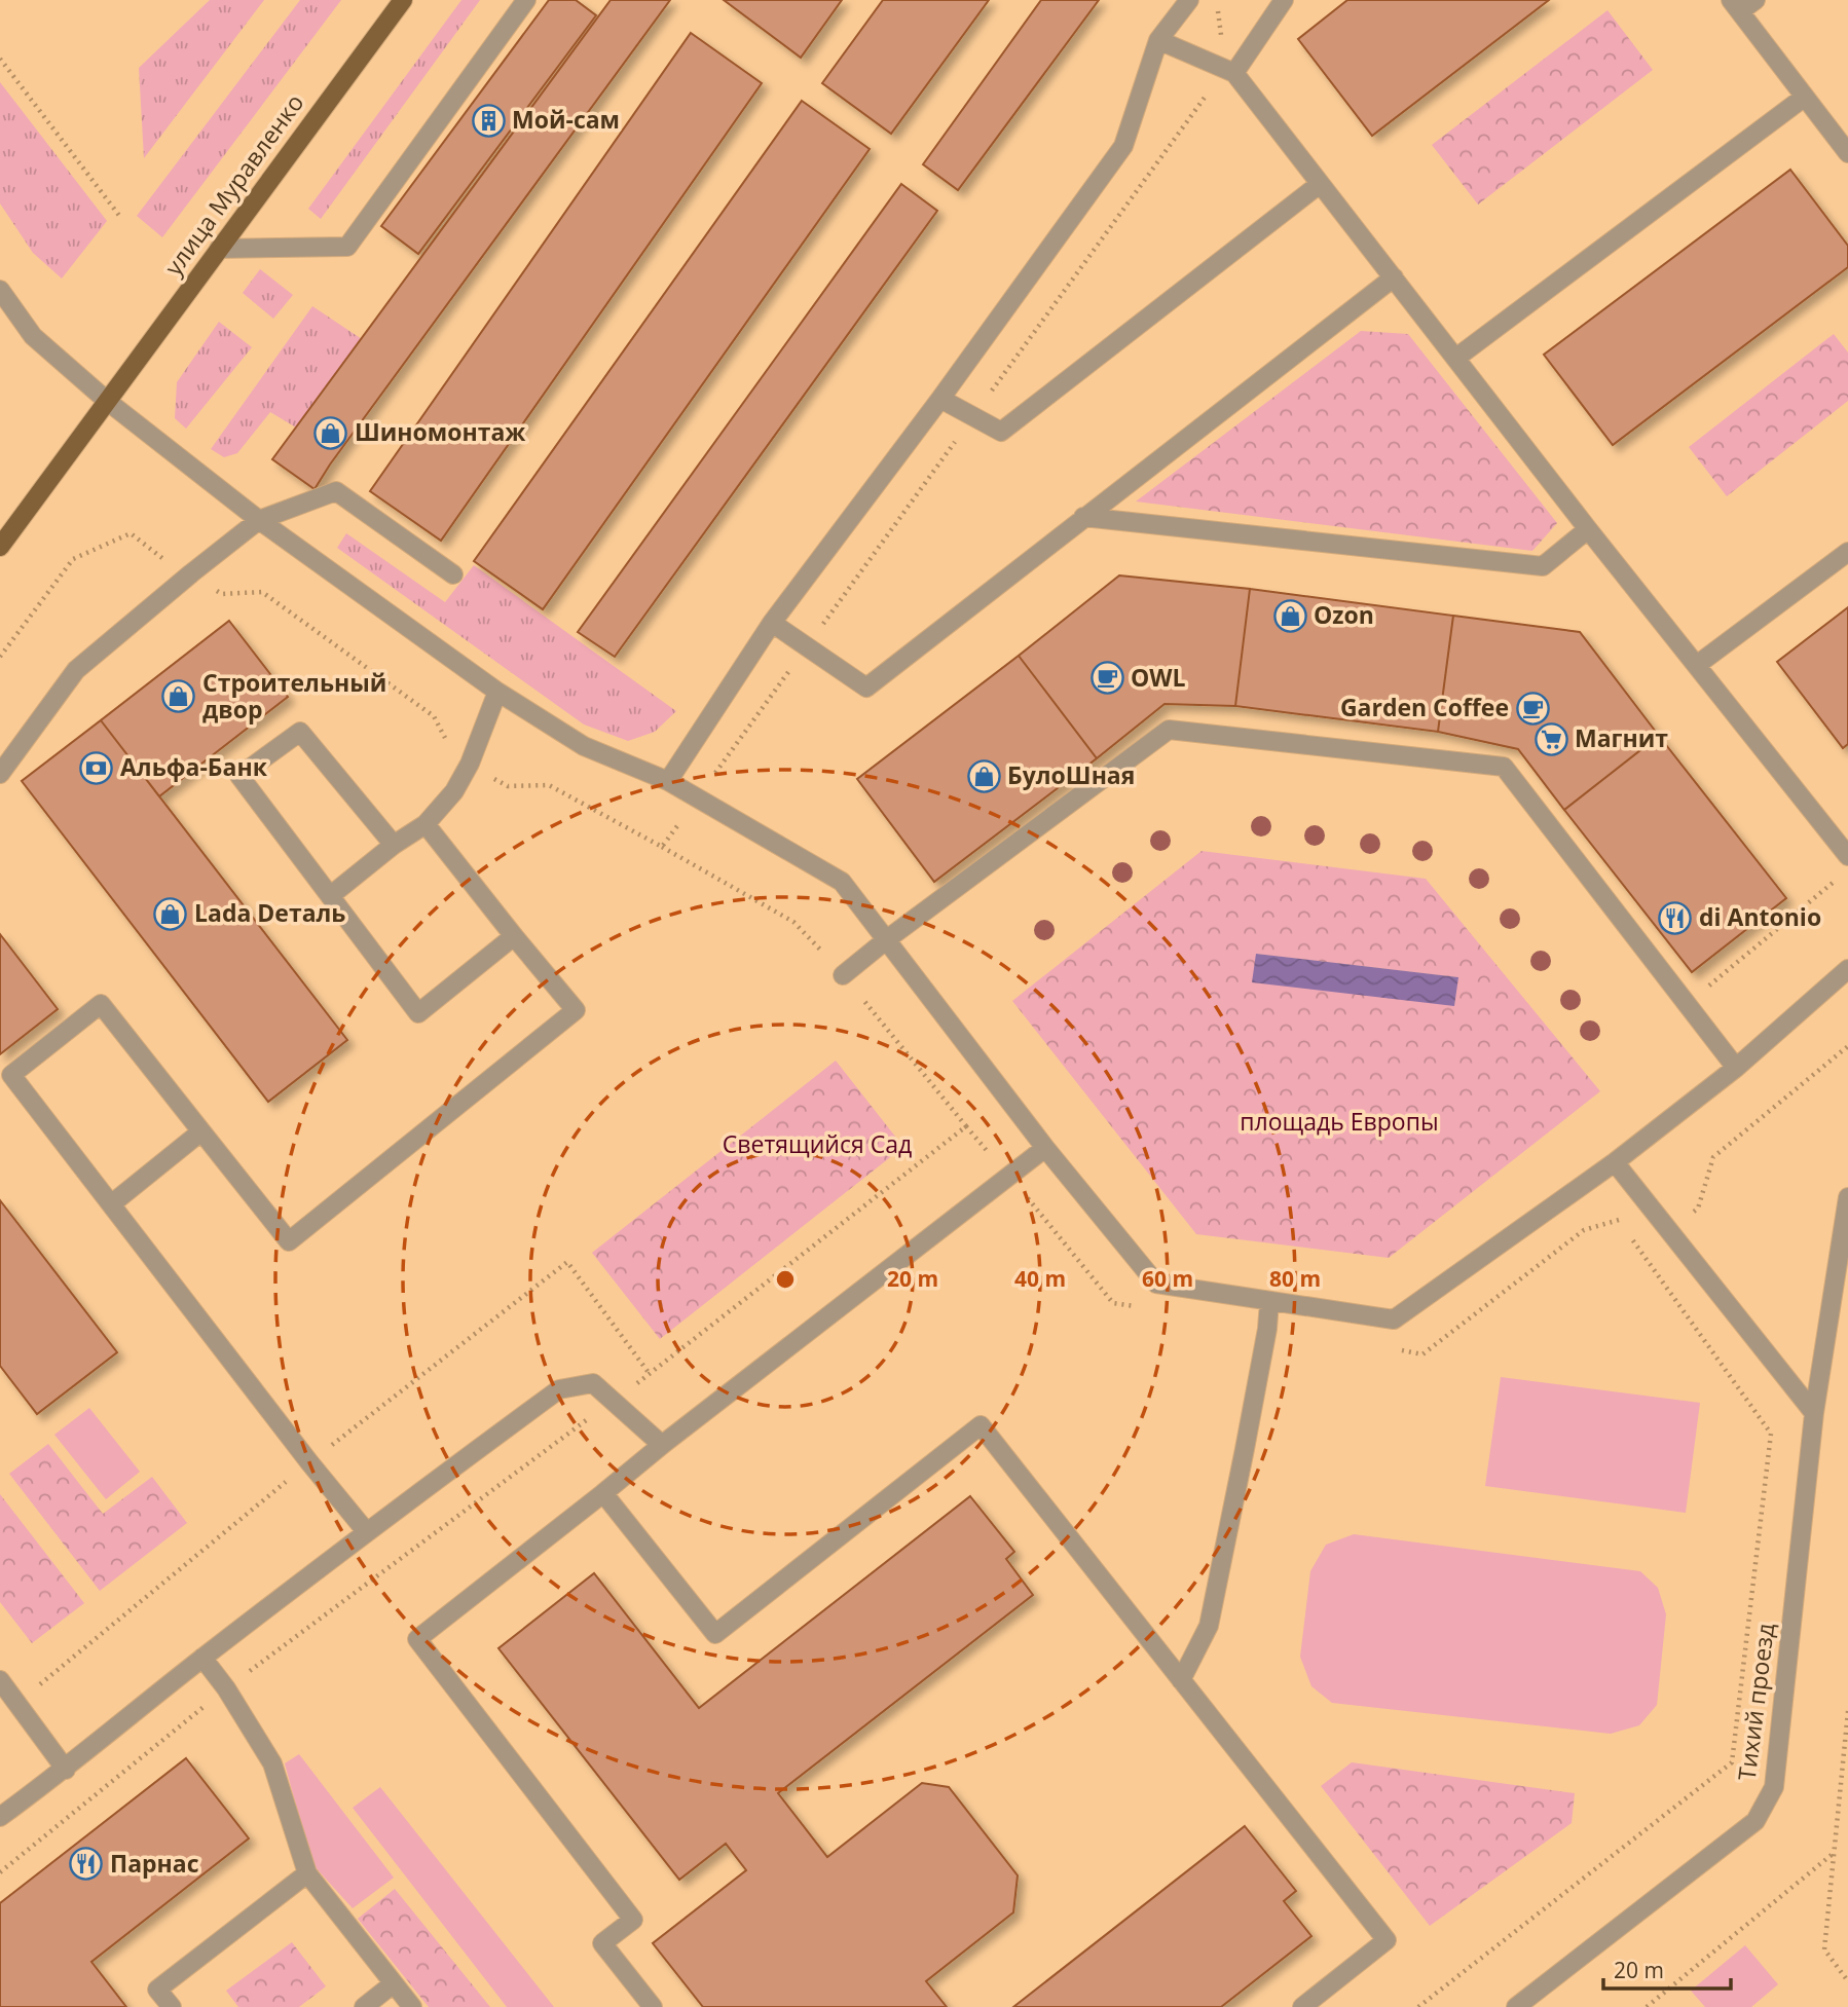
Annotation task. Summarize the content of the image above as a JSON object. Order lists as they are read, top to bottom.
{
  "streets": {
    "main road": ["улица Муравленко"],
    "street": ["Тихий проезд"]
  },
  "parks": ["площадь Европы", "Светящийся Сад"],
  "places": {
    "building": ["Мой-сам"],
    "shop": [
      "Шиномонтаж",
      "Ozon",
      "Строительный двор",
      "БулоШная",
      "Lada Dеталь"
    ],
    "cafe": ["OWL", "Garden Coffee"],
    "supermarket": ["Магнит"],
    "bank": ["Альфа-Банк"],
    "restaurant": ["di Antonio", "Парнас"]
  },
  "scale_bar": "20 m",
  "rings": [
    "20 m",
    "40 m",
    "60 m",
    "80 m"
  ]
}
